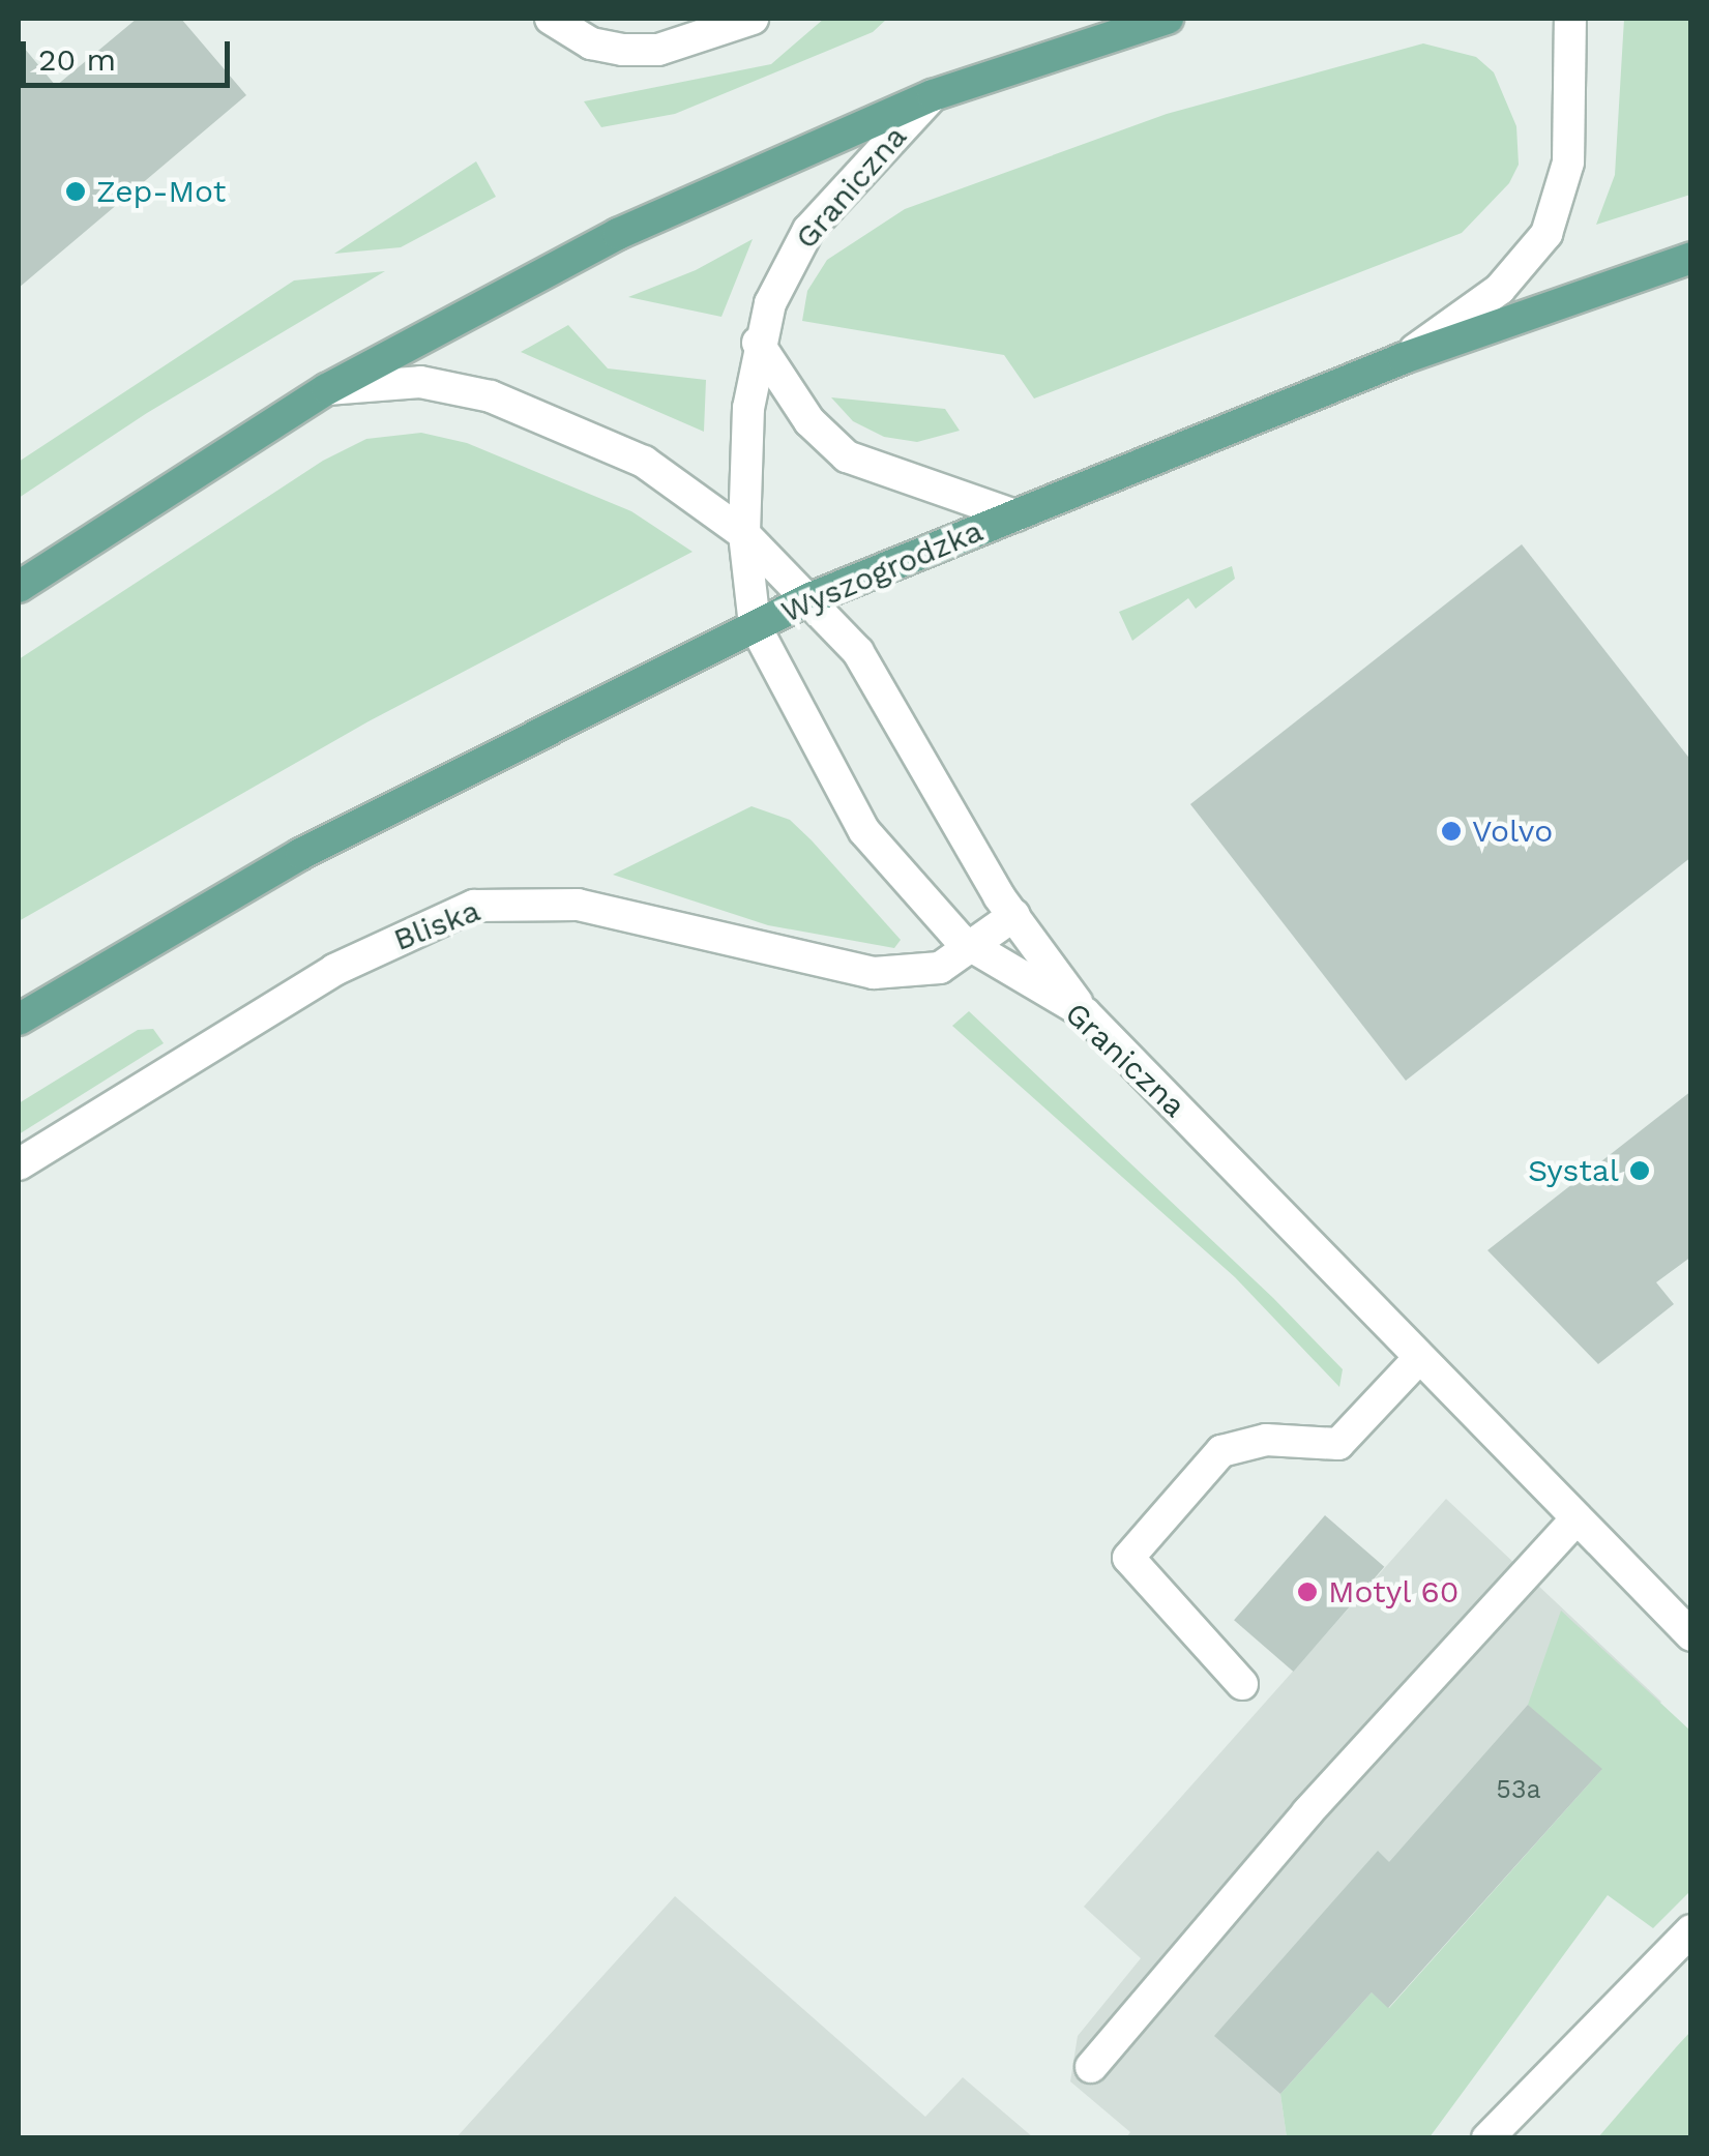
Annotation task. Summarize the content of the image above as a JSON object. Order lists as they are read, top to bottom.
{
  "streets": {
    "main road": ["Wyszogrodzka"],
    "street": ["Graniczna", "Bliska"]
  },
  "crossings": [
    ["Graniczna", "Wyszogrodzka"],
    ["Graniczna", "Bliska"]
  ],
  "places": [
    "Zep-Mot",
    "Volvo",
    "Systal",
    "Motyl 60"
  ],
  "house_numbers": ["53a"],
  "scale_bar": "20 m"
}
